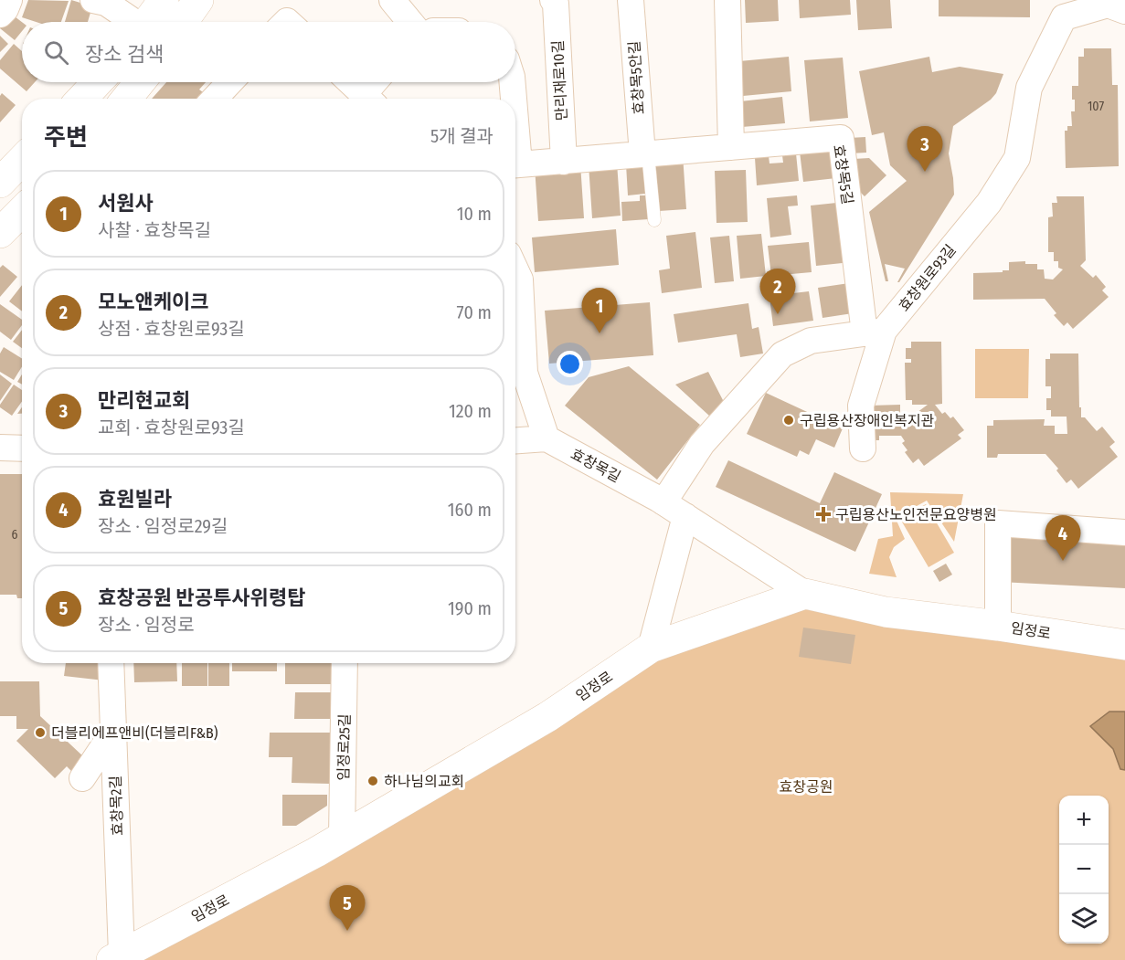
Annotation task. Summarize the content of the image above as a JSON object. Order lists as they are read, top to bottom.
{
  "streets": {
    "street": [
      "효창목5안길",
      "만리재로10길",
      "효창목5길",
      "효창원로93길",
      "효창목길",
      "임정로",
      "임정로25길",
      "효창목2길"
    ]
  },
  "crossings": [
    ["효창목5안길", "효창목5길"],
    ["만리재로10길", "효창목5길"],
    ["효창목5길", "효창원로93길"],
    ["효창목길", "임정로"],
    ["임정로", "임정로25길"],
    ["임정로", "효창목2길"]
  ],
  "parks": ["효창공원"],
  "places": {
    "other": ["구립용산장애인복지관", "더블리에프앤비(더블리F&B)", "하나님의교회"],
    "health": ["구립용산노인전문요양병원"]
  },
  "house_numbers": ["107", "6"],
  "page": {
    "search": "장소 검색",
    "heading": ["주변", "5개 결과"],
    "pins": [
      "3",
      "2",
      "1",
      "4",
      "5"
    ],
    "list": [
      {
        "mark": "1",
        "name": "서원사",
        "note": "사찰 · 효창목길",
        "value": "10 m"
      },
      {
        "mark": "2",
        "name": "모노앤케이크",
        "note": "상점 · 효창원로93길",
        "value": "70 m"
      },
      {
        "mark": "3",
        "name": "만리현교회",
        "note": "교회 · 효창원로93길",
        "value": "120 m"
      },
      {
        "mark": "4",
        "name": "효원빌라",
        "note": "장소 · 임정로29길",
        "value": "160 m"
      },
      {
        "mark": "5",
        "name": "효창공원 반공투사위령탑",
        "note": "장소 · 임정로",
        "value": "190 m"
      }
    ],
    "map_buttons": ["+", "−"]
  }
}
